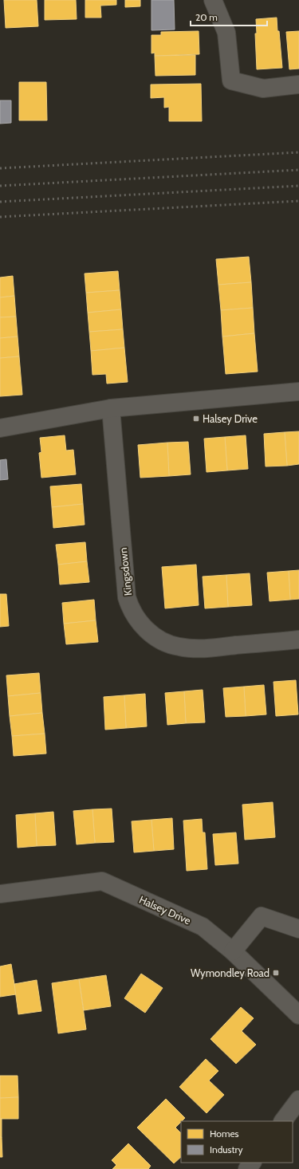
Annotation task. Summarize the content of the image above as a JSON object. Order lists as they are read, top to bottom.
{
  "streets": {
    "street": ["Kingsdown", "Halsey Drive"]
  },
  "places": {
    "transit": ["Halsey Drive", "Wymondley Road"]
  },
  "legend": ["Homes", "Industry"],
  "scale_bar": "20 m"
}
